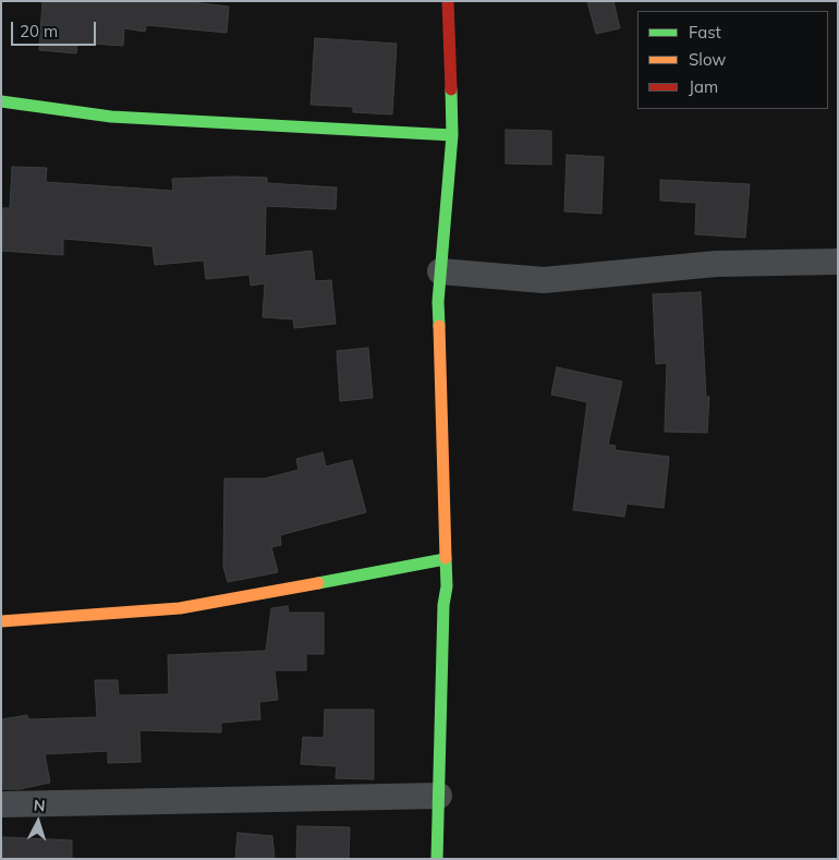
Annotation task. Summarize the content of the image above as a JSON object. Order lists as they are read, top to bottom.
{
  "legend": ["Fast", "Slow", "Jam"],
  "scale_bar": "20 m",
  "north": "top"
}
